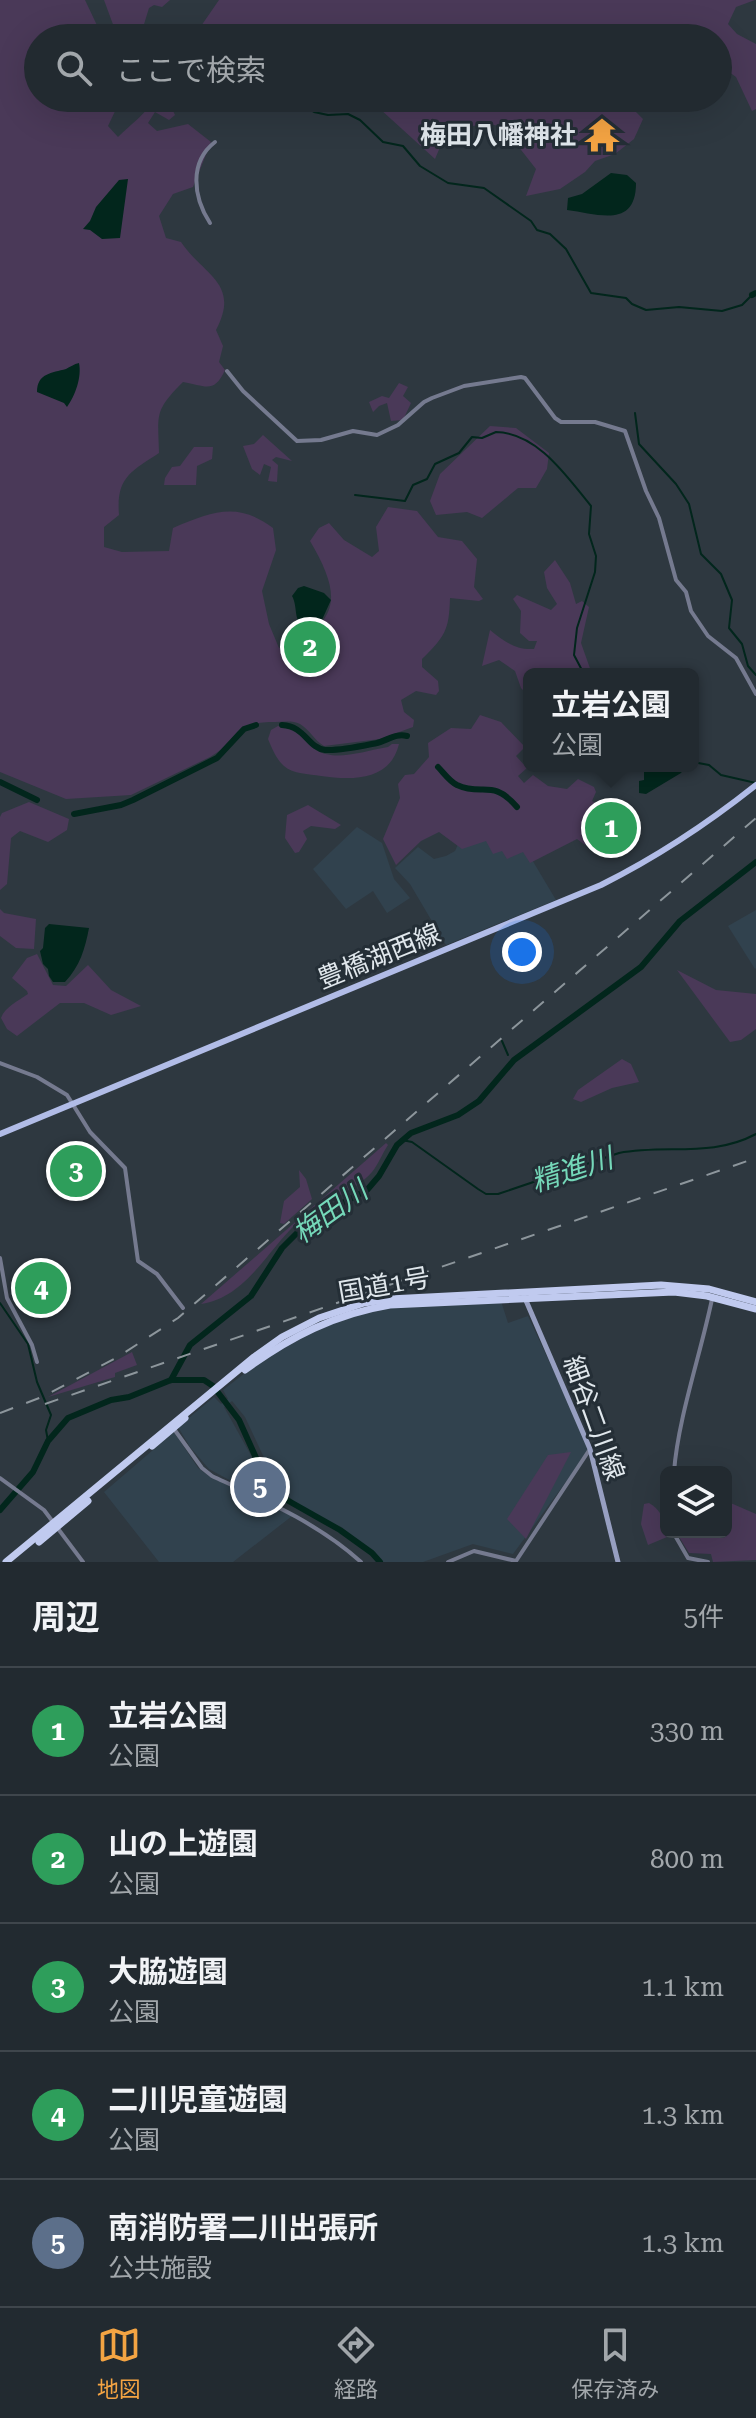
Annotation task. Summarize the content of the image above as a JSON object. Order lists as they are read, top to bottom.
{
  "streets": {
    "highway": ["国道1号"],
    "main road": ["豊橋湖西線", "細谷二川線"]
  },
  "crossings": [
    ["国道1号", "細谷二川線"]
  ],
  "water": ["精進川", "梅田川"],
  "places": {
    "temple": ["梅田八幡神社"]
  },
  "page": {
    "search": "ここで検索",
    "pins": [
      "2",
      "1",
      "3",
      "4",
      "5"
    ],
    "popup": ["立岩公園", "公園"],
    "heading": ["周辺", "5件"],
    "list": [
      {
        "mark": "1",
        "name": "立岩公園",
        "note": "公園",
        "value": "330 m"
      },
      {
        "mark": "2",
        "name": "山の上遊園",
        "note": "公園",
        "value": "800 m"
      },
      {
        "mark": "3",
        "name": "大脇遊園",
        "note": "公園",
        "value": "1.1 km"
      },
      {
        "mark": "4",
        "name": "二川児童遊園",
        "note": "公園",
        "value": "1.3 km"
      },
      {
        "mark": "5",
        "name": "南消防署二川出張所",
        "note": "公共施設",
        "value": "1.3 km"
      }
    ],
    "nav": ["地図", "経路", "保存済み"]
  }
}
